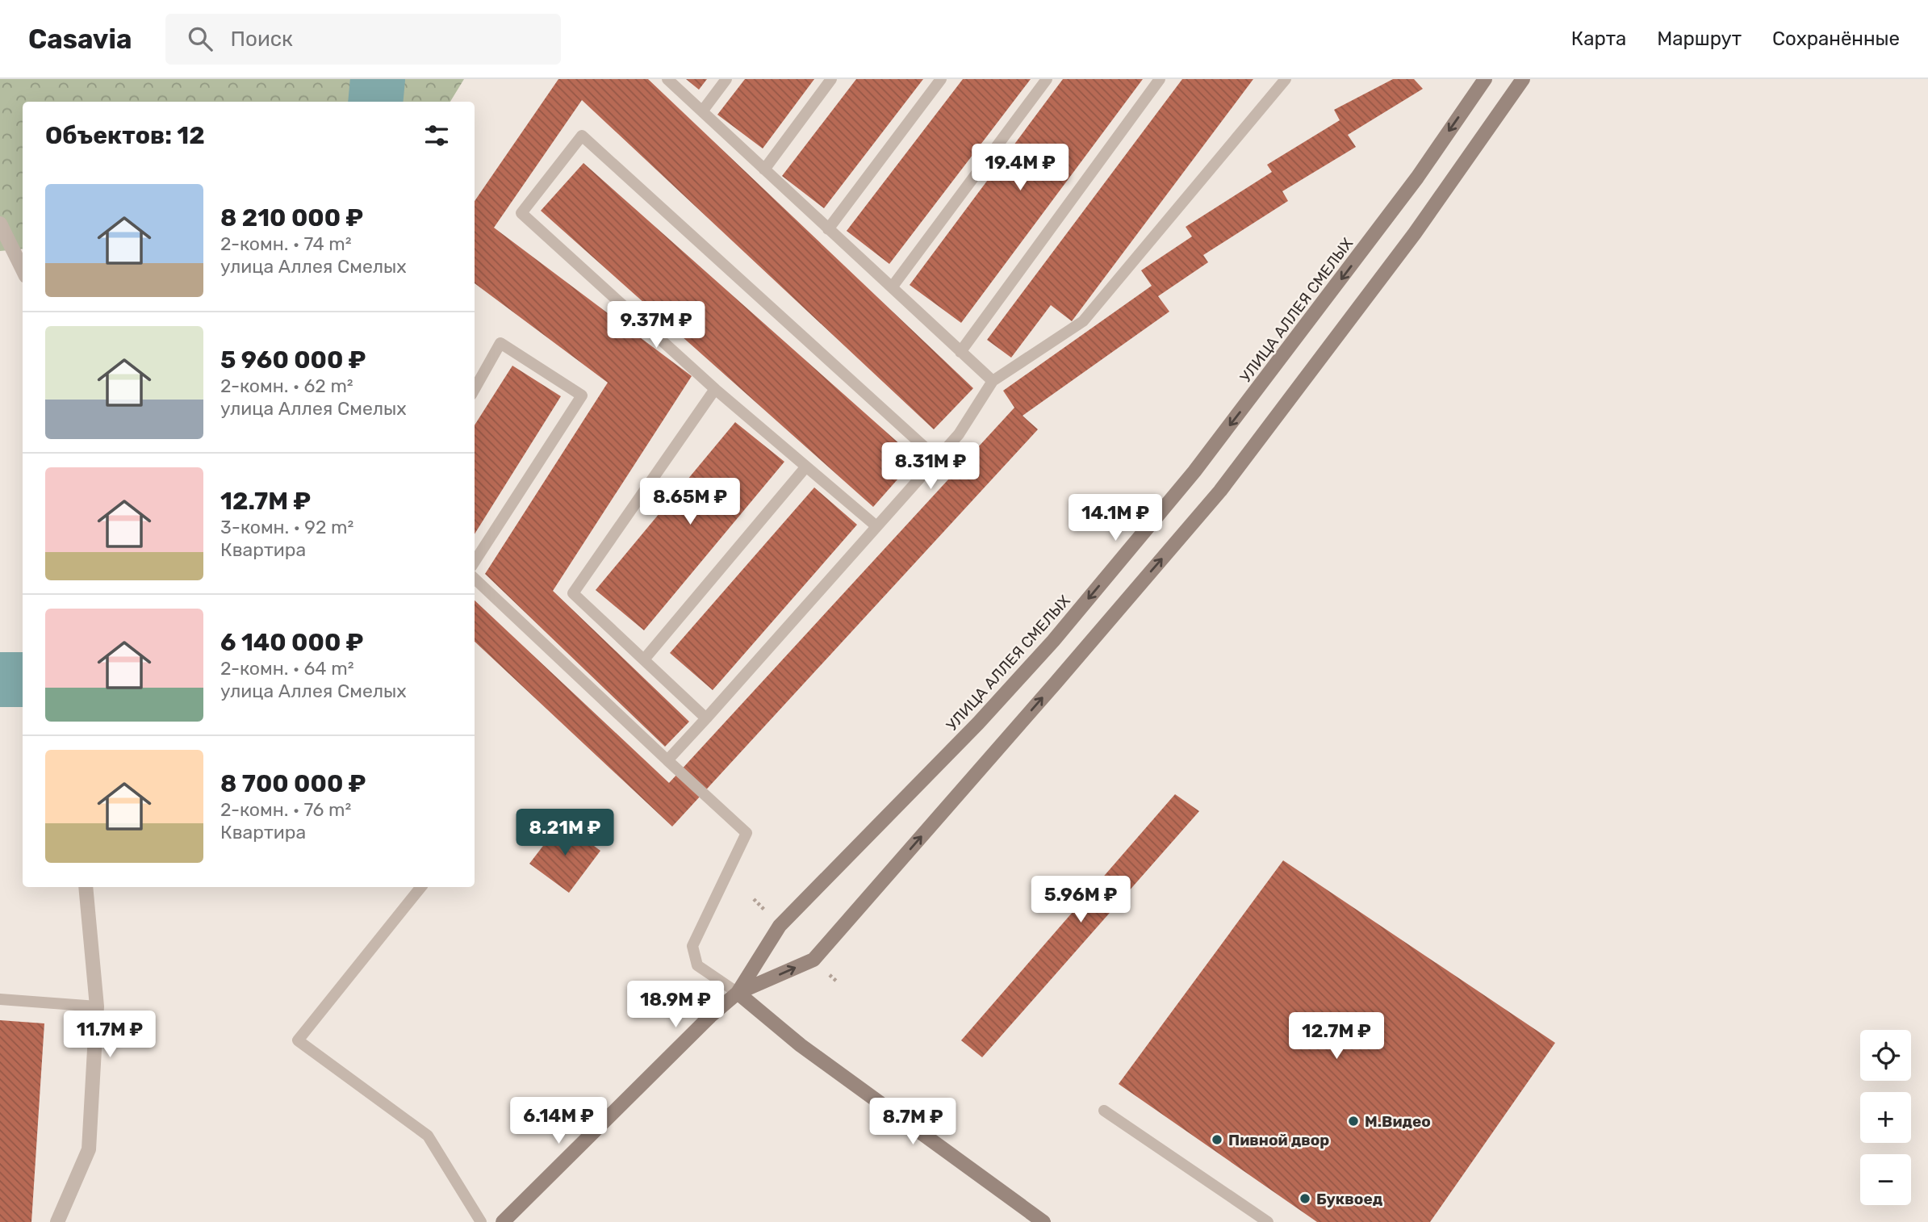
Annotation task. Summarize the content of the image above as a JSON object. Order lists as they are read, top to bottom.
{
  "streets": {
    "main road": ["УЛИЦА АЛЛЕЯ СМЕЛЫХ"]
  },
  "places": ["M.Видео", "Пивной двор", "Буквоед"],
  "page": {
    "header": "Casavia",
    "search": "Поиск",
    "nav": ["Карта", "Маршрут", "Сохранённые"],
    "heading": "Объектов: 12",
    "price": [
      "19.4M ₽",
      "9.37M ₽",
      "8.31M ₽",
      "8.65M ₽",
      "14.1M ₽",
      "8.21M ₽",
      "5.96M ₽",
      "18.9M ₽",
      "11.7M ₽",
      "12.7M ₽",
      "6.14M ₽",
      "8.7M ₽"
    ],
    "list": [
      {
        "name": "8 210 000 ₽",
        "note": "2-комн. · 74 m² · улица Аллея Смелых"
      },
      {
        "name": "5 960 000 ₽",
        "note": "2-комн. · 62 m² · улица Аллея Смелых"
      },
      {
        "name": "12.7M ₽",
        "note": "3-комн. · 92 m² · Квартира"
      },
      {
        "name": "6 140 000 ₽",
        "note": "2-комн. · 64 m² · улица Аллея Смелых"
      },
      {
        "name": "8 700 000 ₽",
        "note": "2-комн. · 76 m² · Квартира"
      }
    ],
    "map_buttons": ["+", "−"]
  }
}
